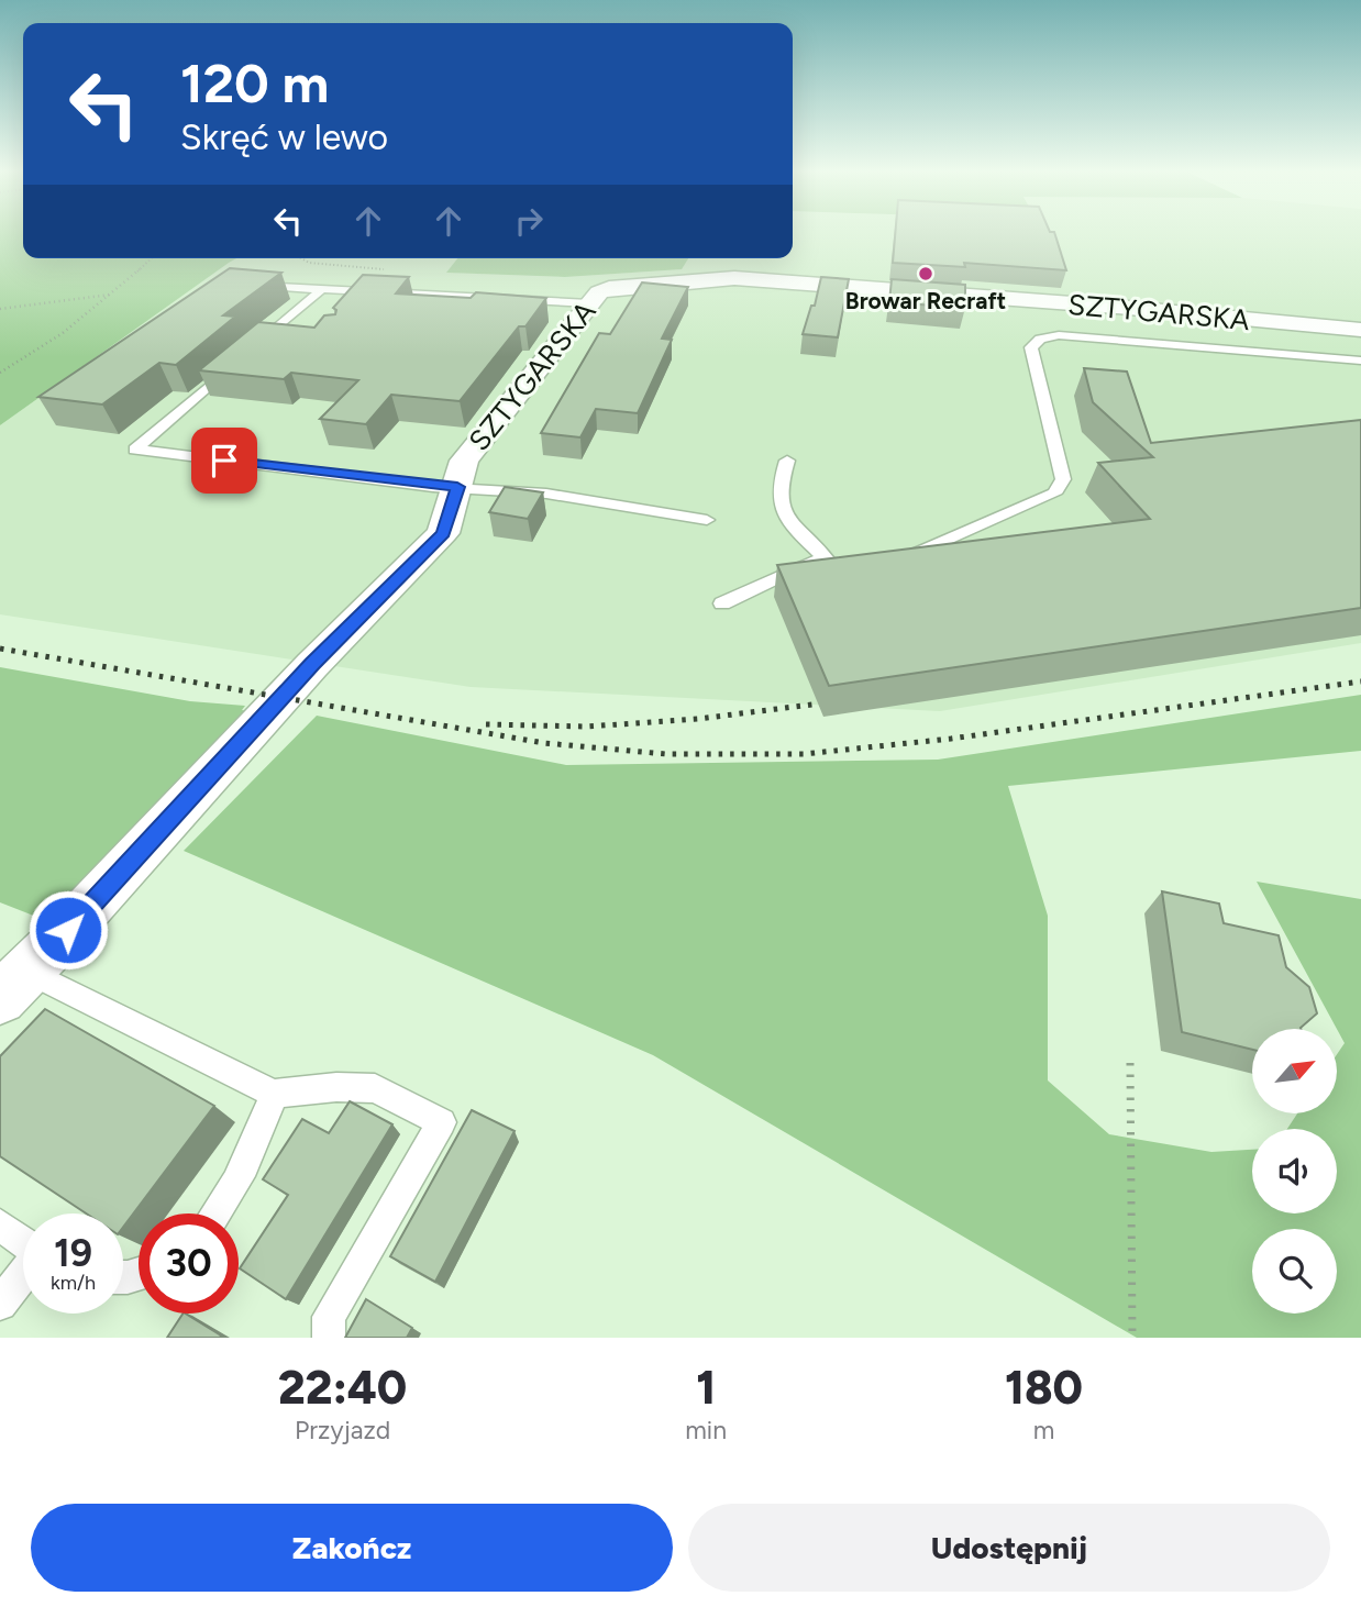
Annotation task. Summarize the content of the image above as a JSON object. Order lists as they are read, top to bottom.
{
  "streets": {
    "street": ["SZTYGARSKA"]
  },
  "places": ["Browar Recraft"],
  "north": "top right",
  "page": {
    "turn": ["120 m", "Skręć w lewo"],
    "speed": "19 km/h",
    "limit": "30",
    "eta": [
      "22:40",
      "Przyjazd",
      "1",
      "min",
      "180",
      "m"
    ],
    "buttons": ["Zakończ", "Udostępnij"]
  }
}
